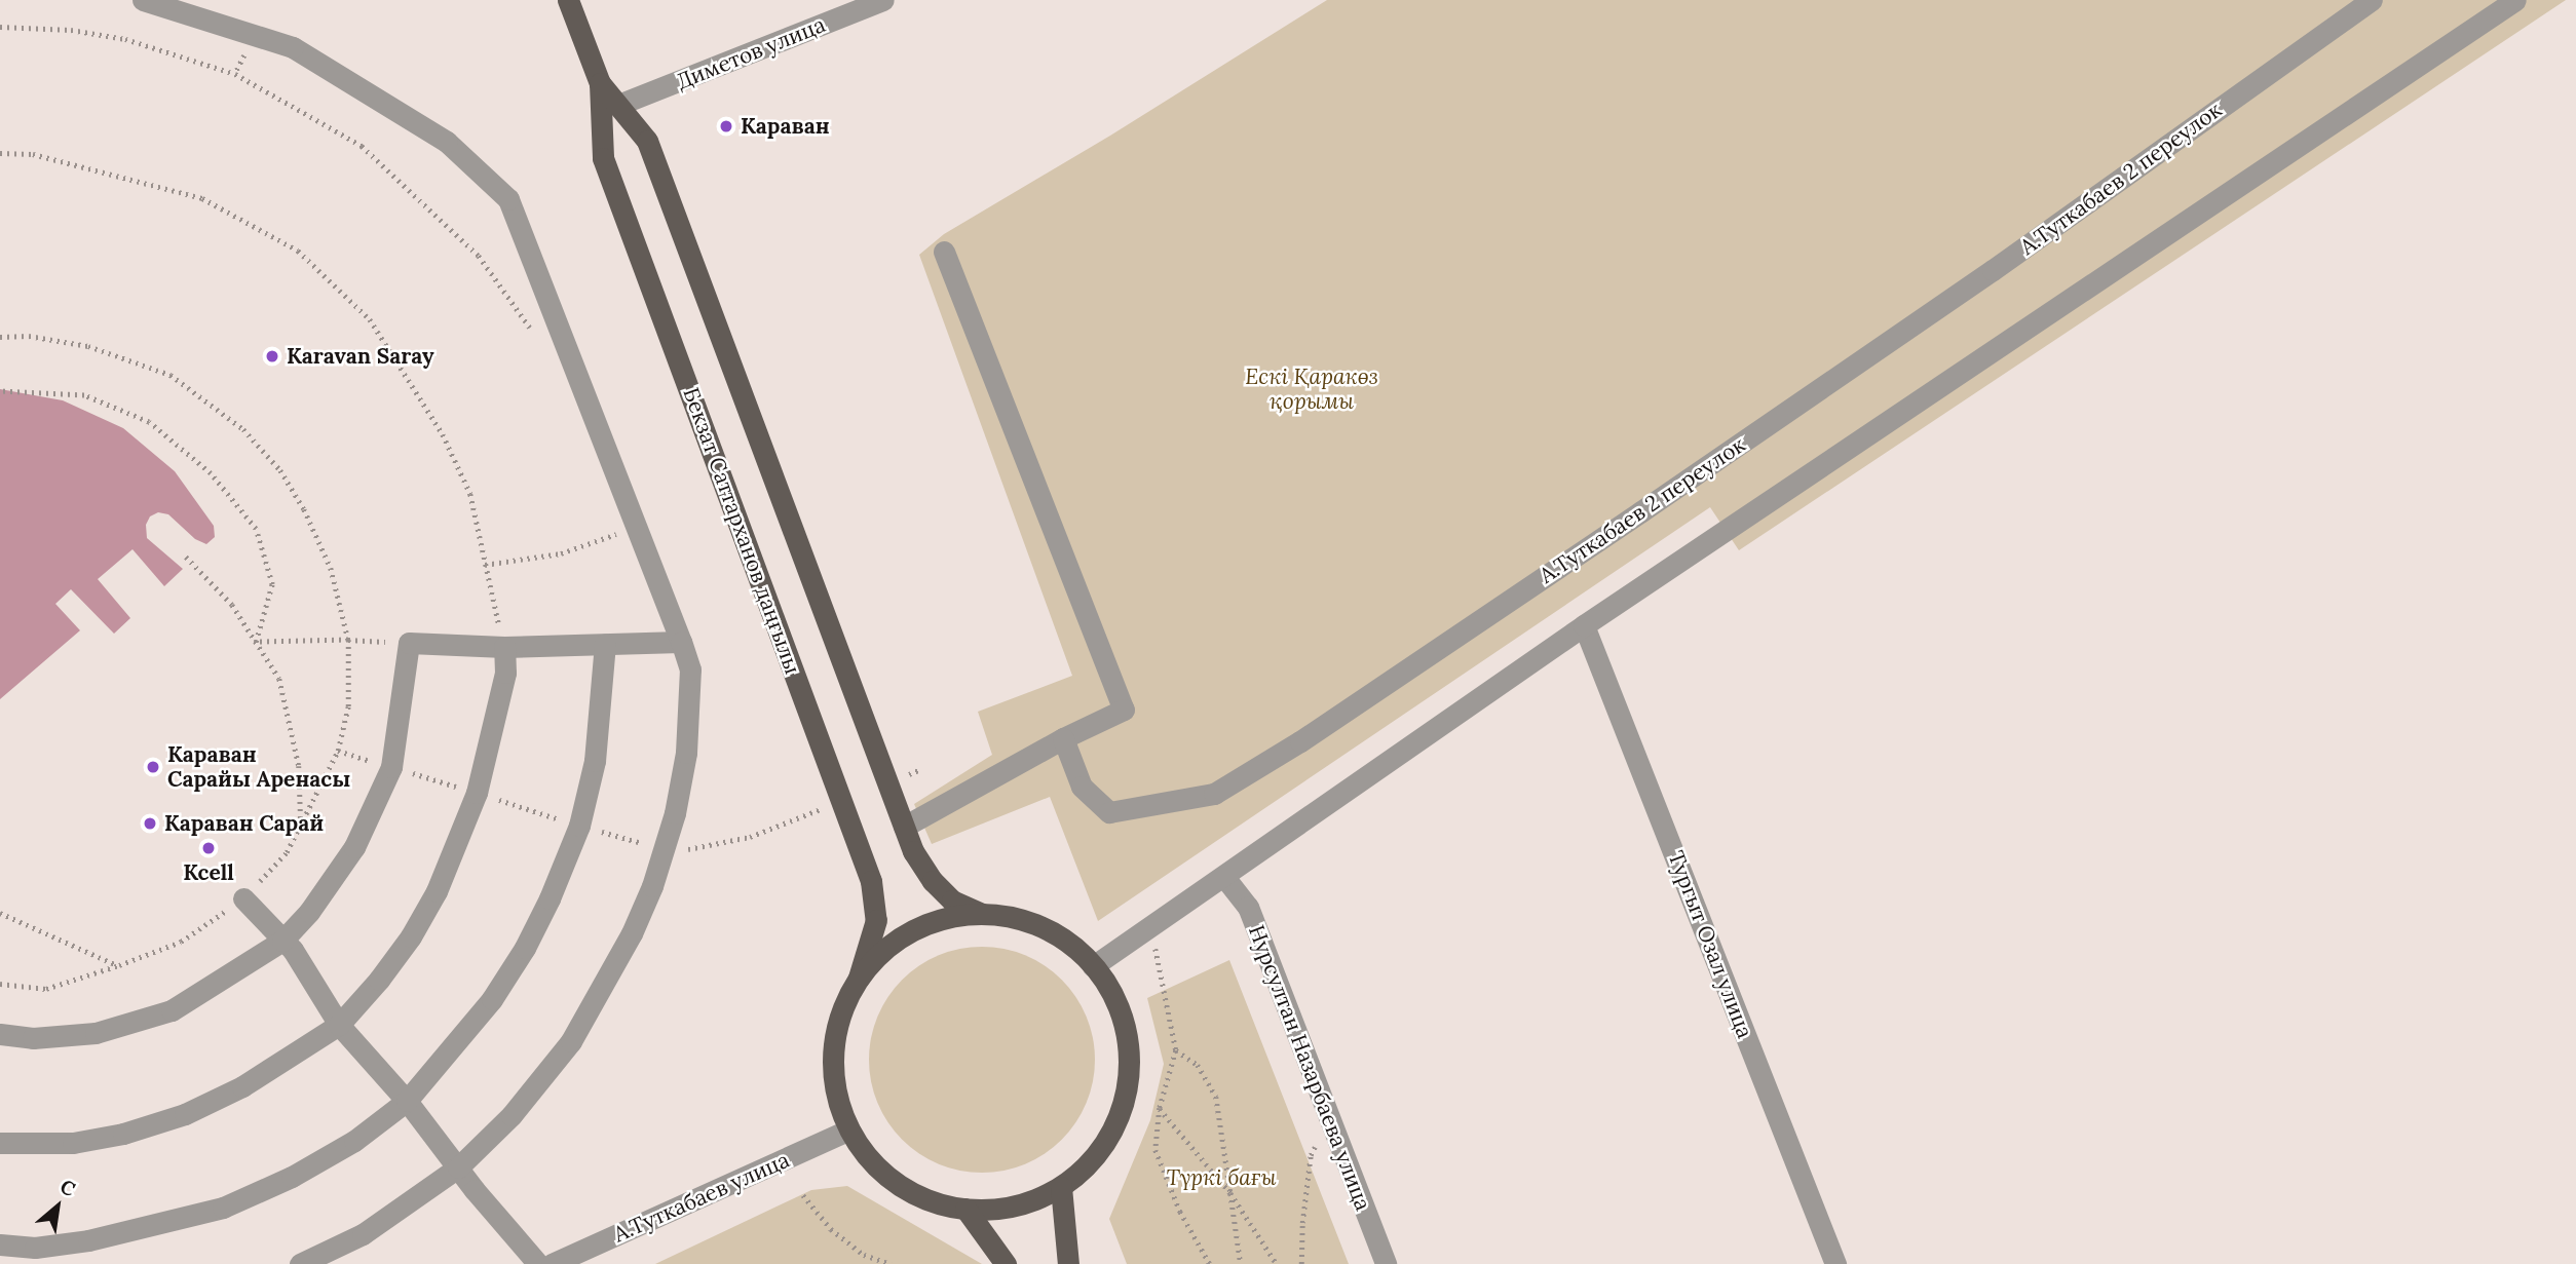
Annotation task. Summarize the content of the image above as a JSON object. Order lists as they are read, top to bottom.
{
  "streets": {
    "main road": ["Бекзат Саттарханов даңғылы"],
    "street": [
      "Диметов улица",
      "А.Туткабаев 2 переулок",
      "Тургыт Озал улица",
      "Нурсултан Назарбаева улица",
      "А.Туткабаев улица"
    ]
  },
  "crossings": [
    ["Диметов улица", "Бекзат Саттарханов даңғылы"]
  ],
  "parks": ["Ескі Қаракөз қорымы", "Түркі бағы"],
  "places": [
    "Караван",
    "Karavan Saray",
    "Караван Сарайы Аренасы",
    "Караван Сарай",
    "Kcell"
  ],
  "north": "top right"
}
